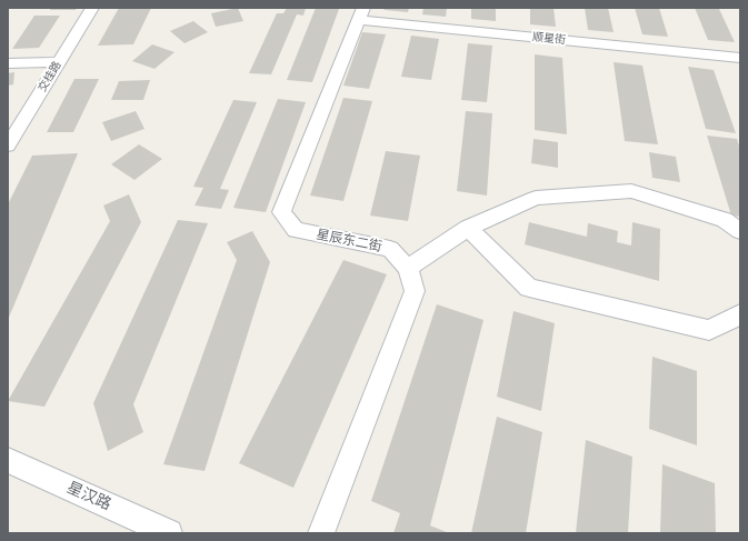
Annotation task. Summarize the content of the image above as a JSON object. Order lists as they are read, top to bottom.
{
  "streets": {
    "street": [
      "顺星街",
      "交桂路",
      "星辰东二街",
      "星汉路"
    ]
  },
  "crossings": [
    ["顺星街", "星辰东二街"]
  ]
}
